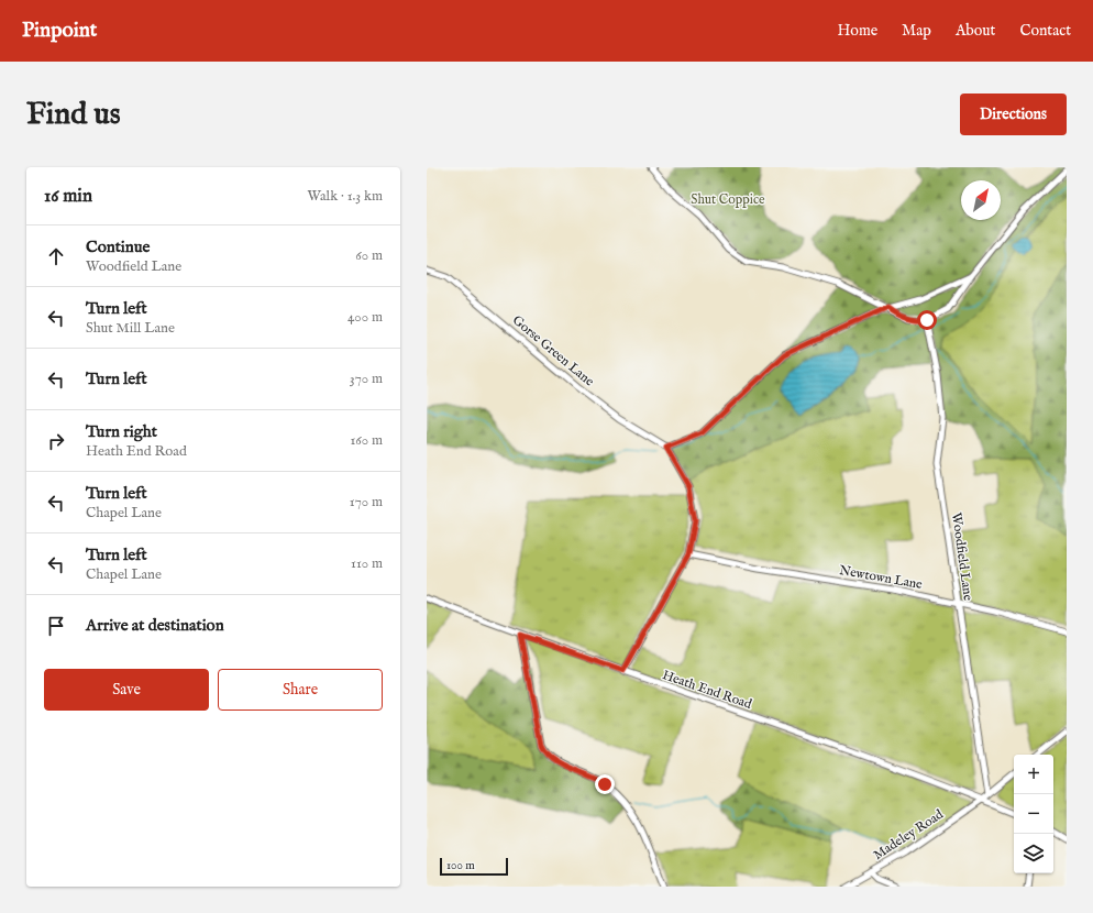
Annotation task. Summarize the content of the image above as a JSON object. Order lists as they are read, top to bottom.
{
  "streets": {
    "street": [
      "Gorse Green Lane",
      "Woodfield Lane",
      "Newtown Lane",
      "Heath End Road",
      "Madeley Road"
    ]
  },
  "crossings": [
    ["Woodfield Lane", "Newtown Lane"],
    ["Woodfield Lane", "Madeley Road"],
    ["Heath End Road", "Madeley Road"]
  ],
  "parks": ["Shut Coppice"],
  "scale_bar": "100 m",
  "north": "top right",
  "page": {
    "header": "Pinpoint",
    "nav": [
      "Home",
      "Map",
      "About",
      "Contact"
    ],
    "buttons": [
      "Directions",
      ["Save", "Share"]
    ],
    "title": "Find us",
    "heading": ["16 min", "Walk · 1.3 km"],
    "list": [
      ["Continue", "Woodfield Lane", "60 m"],
      ["Turn left", "Shut Mill Lane", "400 m"],
      ["Turn left", "370 m"],
      ["Turn right", "Heath End Road", "160 m"],
      ["Turn left", "Chapel Lane", "170 m"],
      ["Turn left", "Chapel Lane", "110 m"],
      "Arrive at destination"
    ],
    "map_buttons": ["+", "−"],
    "scale": "100 m"
  }
}
